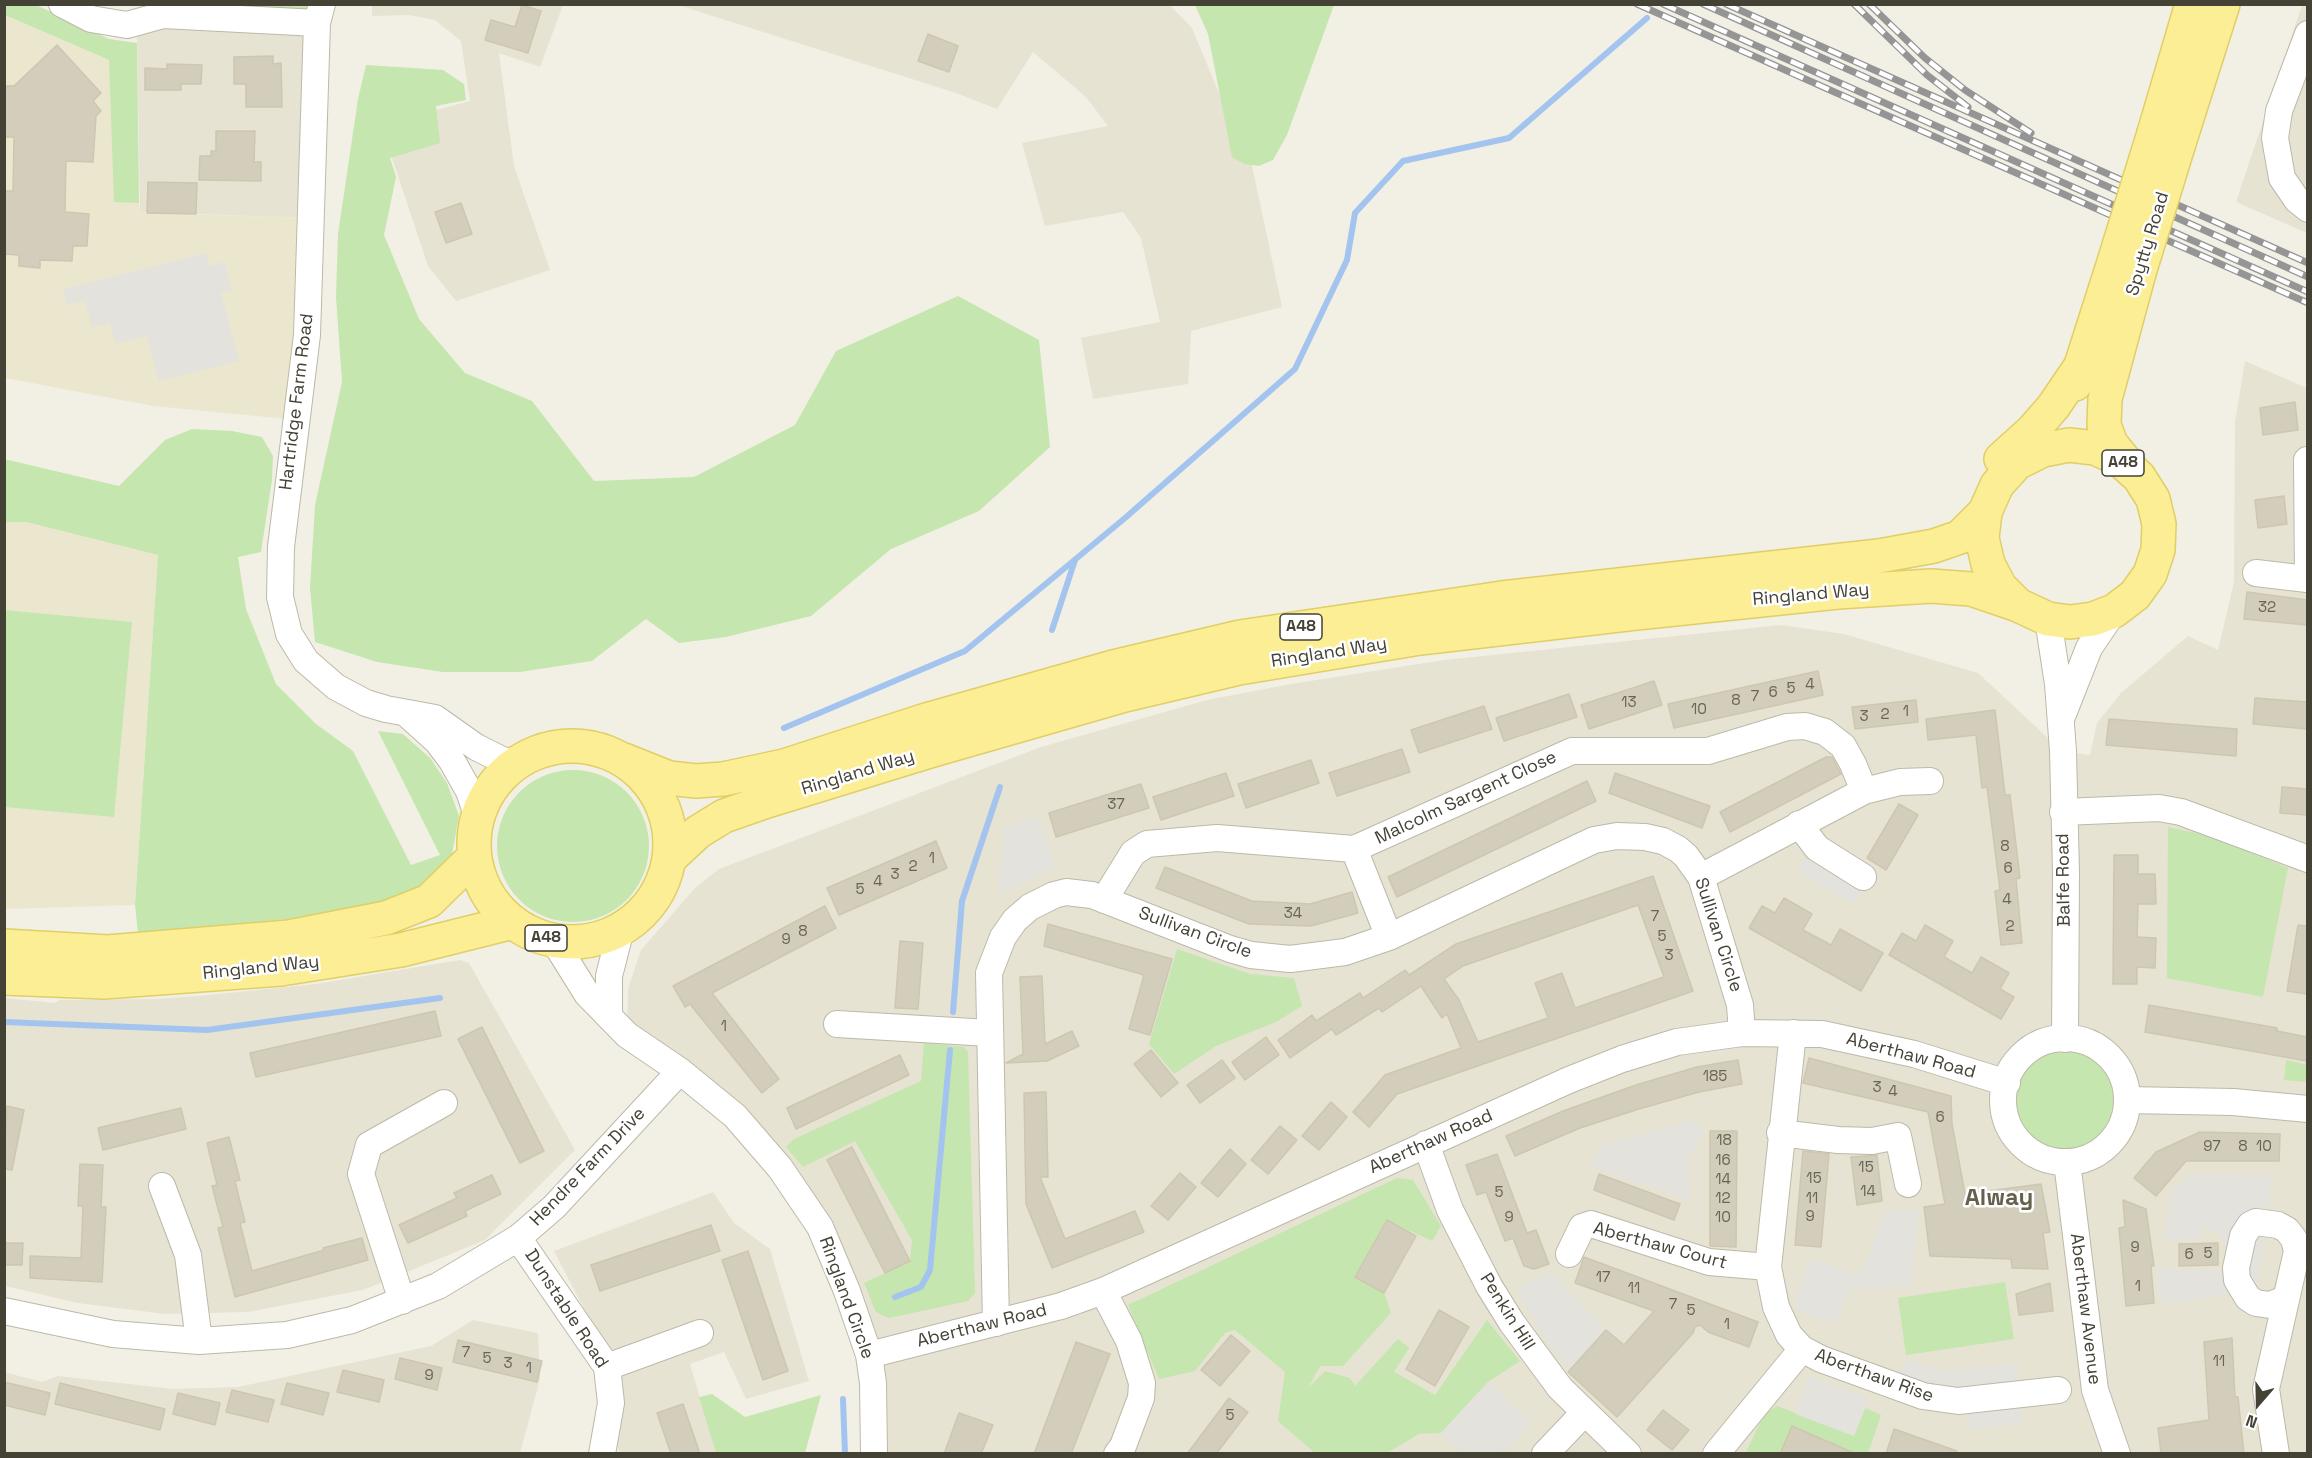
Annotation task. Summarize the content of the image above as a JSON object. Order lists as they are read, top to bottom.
{
  "streets": {
    "main road": [
      "Spytty Road",
      "A48",
      "Ringland Way",
      "Balfe Road"
    ],
    "street": [
      "Hartridge Farm Road",
      "Malcolm Sargent Close",
      "Sullivan Circle",
      "Aberthaw Road",
      "Hendre Farm Drive",
      "Aberthaw Court",
      "Ringland Circle",
      "Dunstable Road",
      "Aberthaw Avenue",
      "Penkin Hill",
      "Aberthaw Rise"
    ]
  },
  "crossings": [
    ["Spytty Road", "Ringland Way"],
    ["Spytty Road", "Balfe Road"],
    ["Hartridge Farm Road", "Ringland Way"],
    ["Hartridge Farm Road", "Ringland Circle"],
    ["Ringland Way", "Balfe Road"],
    ["Ringland Way", "Ringland Circle"],
    ["Malcolm Sargent Close", "Sullivan Circle"],
    ["Balfe Road", "Aberthaw Road"],
    ["Balfe Road", "Aberthaw Avenue"],
    ["Sullivan Circle", "Aberthaw Road"],
    ["Aberthaw Road", "Ringland Circle"],
    ["Aberthaw Road", "Aberthaw Avenue"],
    ["Aberthaw Road", "Penkin Hill"],
    ["Aberthaw Road", "Aberthaw Rise"],
    ["Hendre Farm Drive", "Ringland Circle"],
    ["Hendre Farm Drive", "Dunstable Road"],
    ["Aberthaw Court", "Aberthaw Rise"]
  ],
  "districts": ["Alway"],
  "house_numbers": [
    "32",
    "4",
    "5",
    "6",
    "7",
    "8",
    "13",
    "10",
    "1",
    "2",
    "3",
    "37",
    "8",
    "1",
    "2",
    "6",
    "3",
    "4",
    "5",
    "4",
    "34",
    "7",
    "2",
    "8",
    "5",
    "9",
    "3",
    "1",
    "185",
    "3",
    "4",
    "6",
    "18",
    "97",
    "8",
    "10",
    "16",
    "15",
    "15",
    "14",
    "14",
    "5",
    "12",
    "11",
    "9",
    "9",
    "10",
    "9",
    "5",
    "6",
    "17",
    "1",
    "11",
    "7",
    "5",
    "1",
    "7",
    "5",
    "11",
    "3",
    "1",
    "9",
    "5"
  ],
  "north": "bottom"
}
